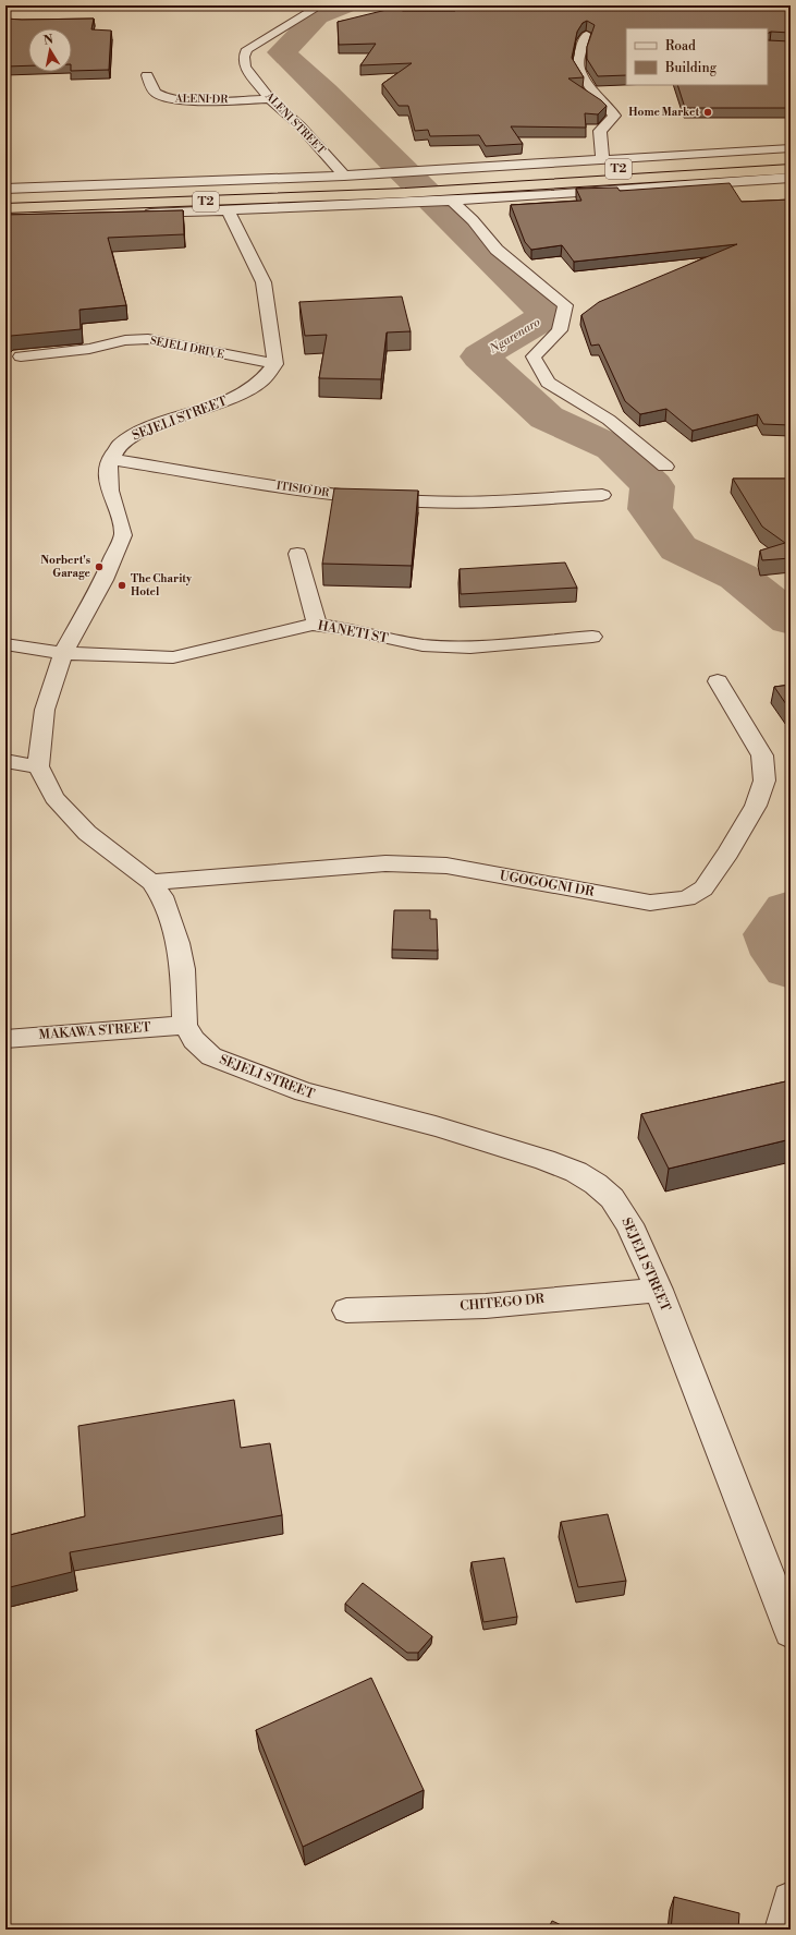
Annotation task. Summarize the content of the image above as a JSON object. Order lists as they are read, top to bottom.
{
  "streets": {
    "highway": ["T2"],
    "street": [
      "ALENI DR",
      "ALENI STREET",
      "SEJELI DRIVE",
      "SEJELI STREET",
      "ITISIO DR",
      "HANETI ST",
      "UGOGOGNI DR",
      "MAKAWA STREET",
      "CHITEGO DR"
    ]
  },
  "crossings": [
    ["ALENI DR", "ALENI STREET"],
    ["SEJELI DRIVE", "SEJELI STREET"],
    ["SEJELI STREET", "ITISIO DR"],
    ["SEJELI STREET", "MAKAWA STREET"],
    ["SEJELI STREET", "CHITEGO DR"]
  ],
  "water": ["Ngarenaro"],
  "places": ["Home Market", "Norbert's Garage", "The Charity Hotel"],
  "legend": ["Road", "Building"],
  "north": "top"
}
